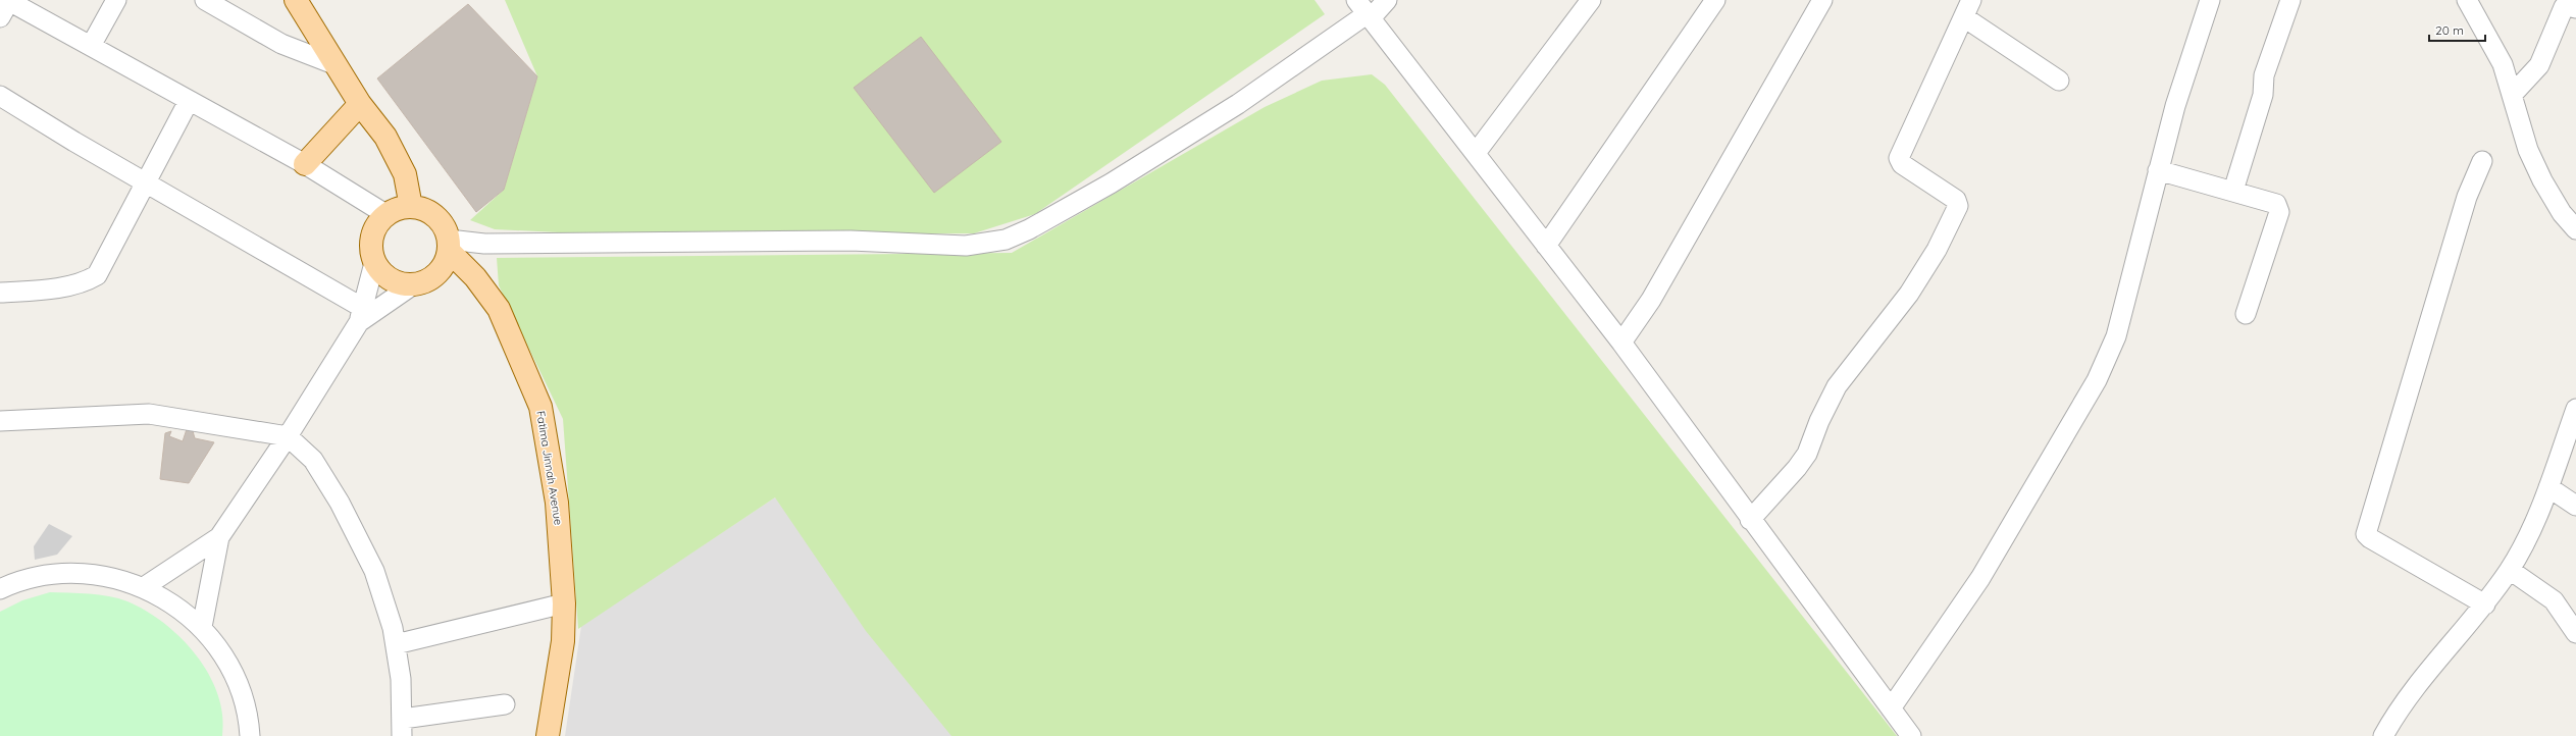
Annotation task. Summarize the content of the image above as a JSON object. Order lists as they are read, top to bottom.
{
  "streets": {
    "main road": ["Fatima Jinnah Avenue"]
  },
  "scale_bar": "20 m"
}
